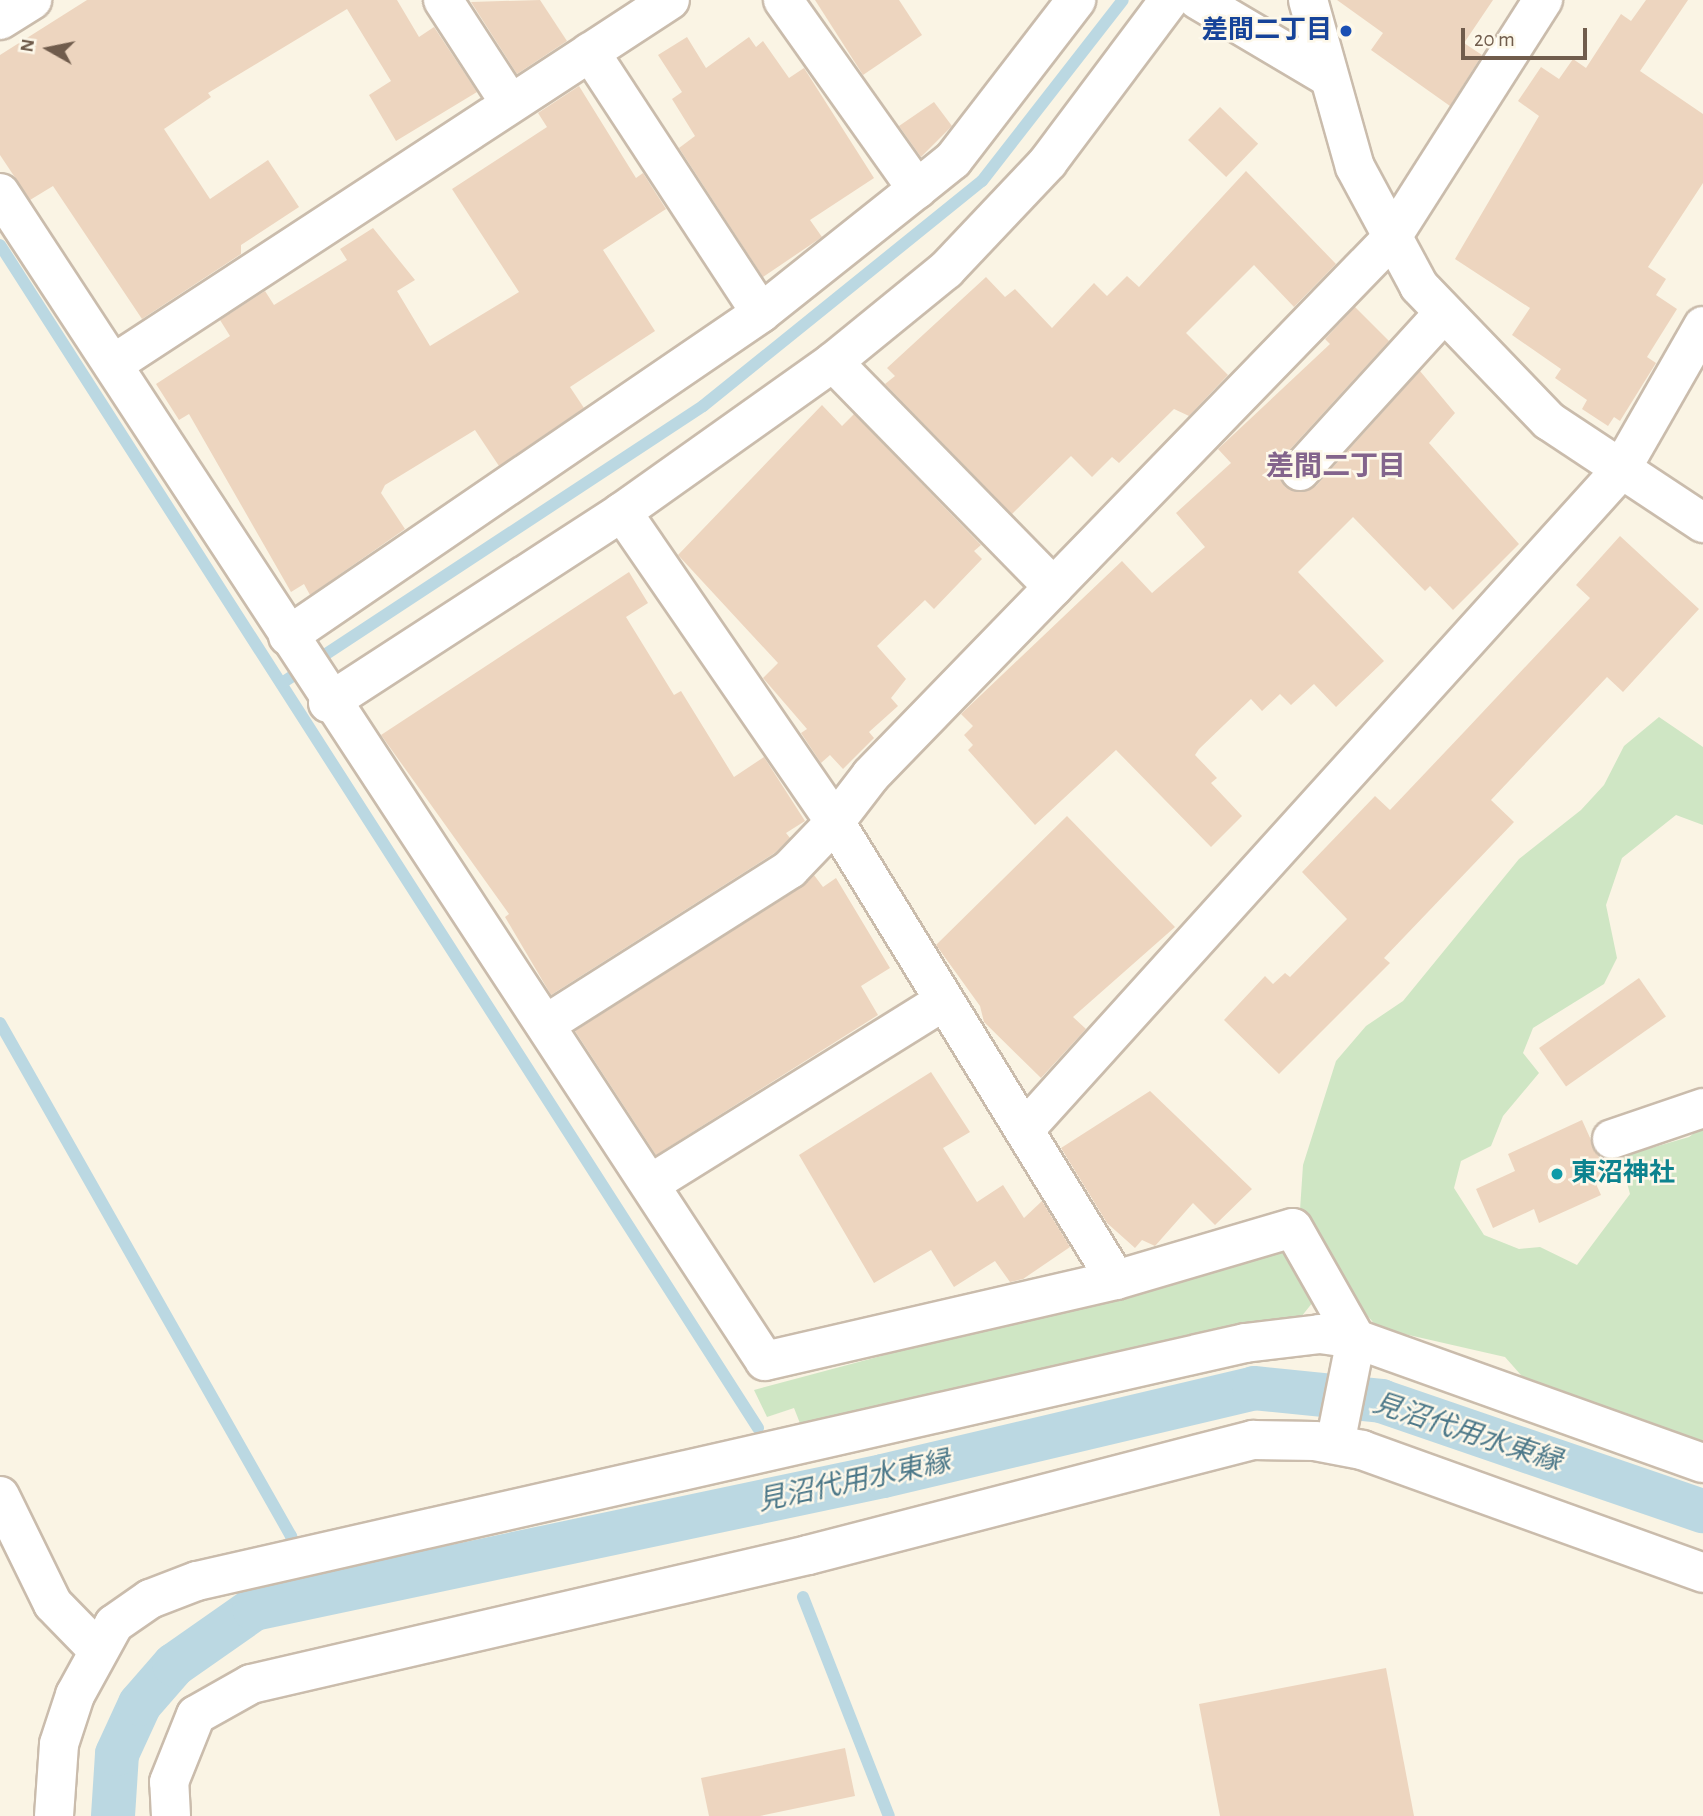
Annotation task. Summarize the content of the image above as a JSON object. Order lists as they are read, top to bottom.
{
  "districts": ["差間二丁目"],
  "water": ["見沼代用水東縁"],
  "places": ["差間二丁目", "東沼神社"],
  "scale_bar": "20 m",
  "north": "left"
}
